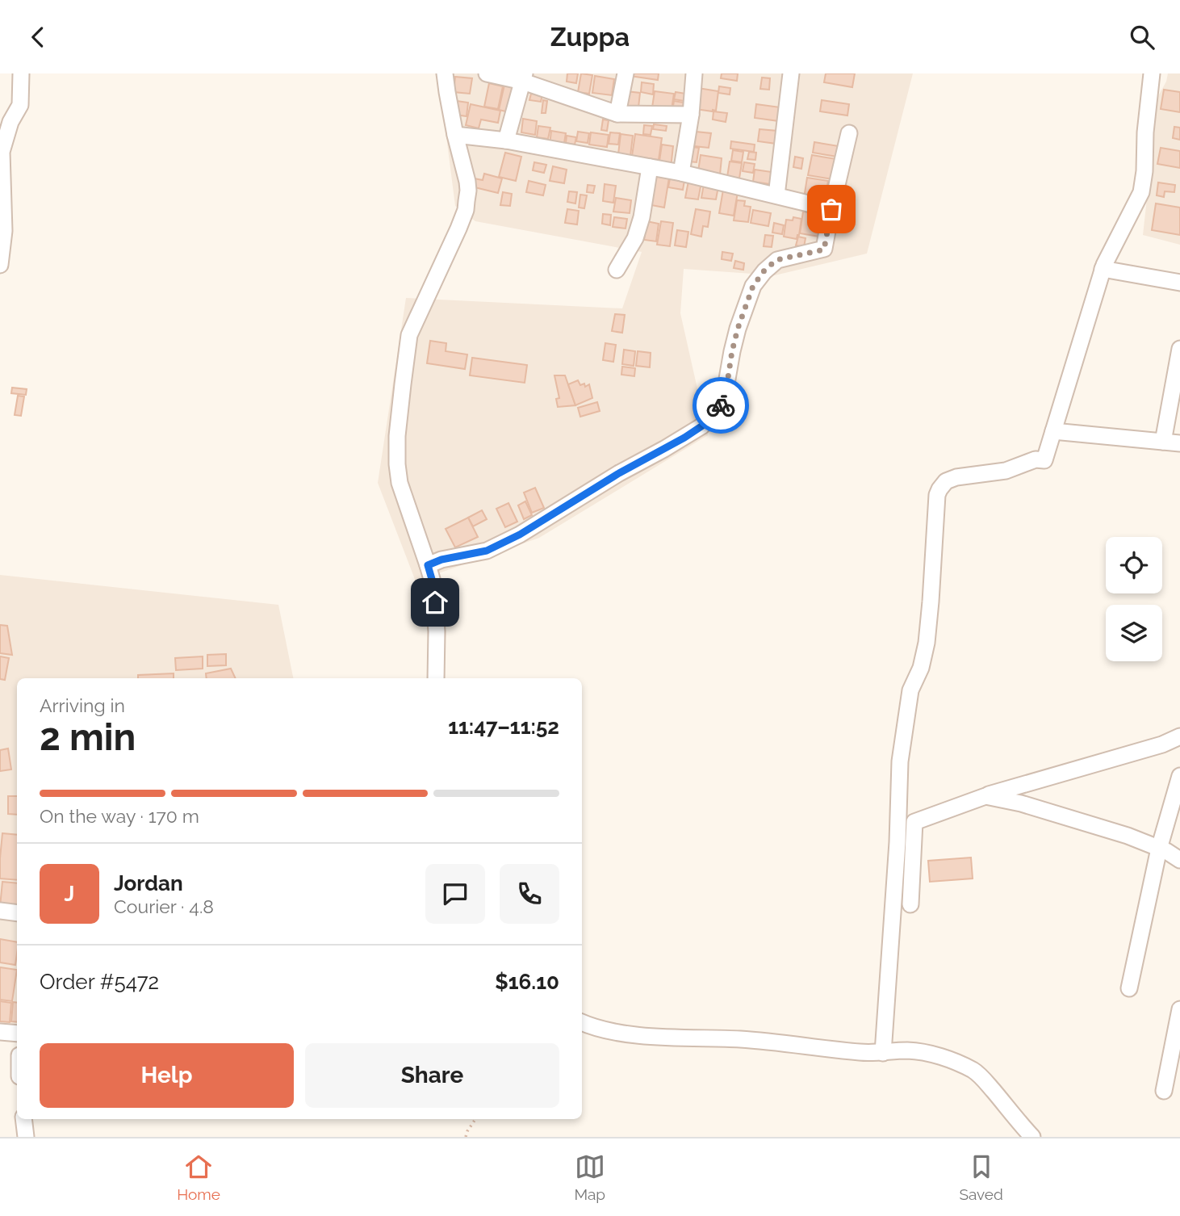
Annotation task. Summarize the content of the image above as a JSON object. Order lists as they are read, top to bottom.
{
  "page": {
    "header": "Zuppa",
    "heading": ["2 min", "Arriving in", "11:47–11:52"],
    "panel": [
      "Jordan",
      "Courier · 4.8",
      "Order #5472",
      "$16.10"
    ],
    "bar": "On the way · 170 m",
    "round": "J",
    "buttons": ["Help", "Share"],
    "tabs": ["Home", "Map", "Saved"]
  }
}
